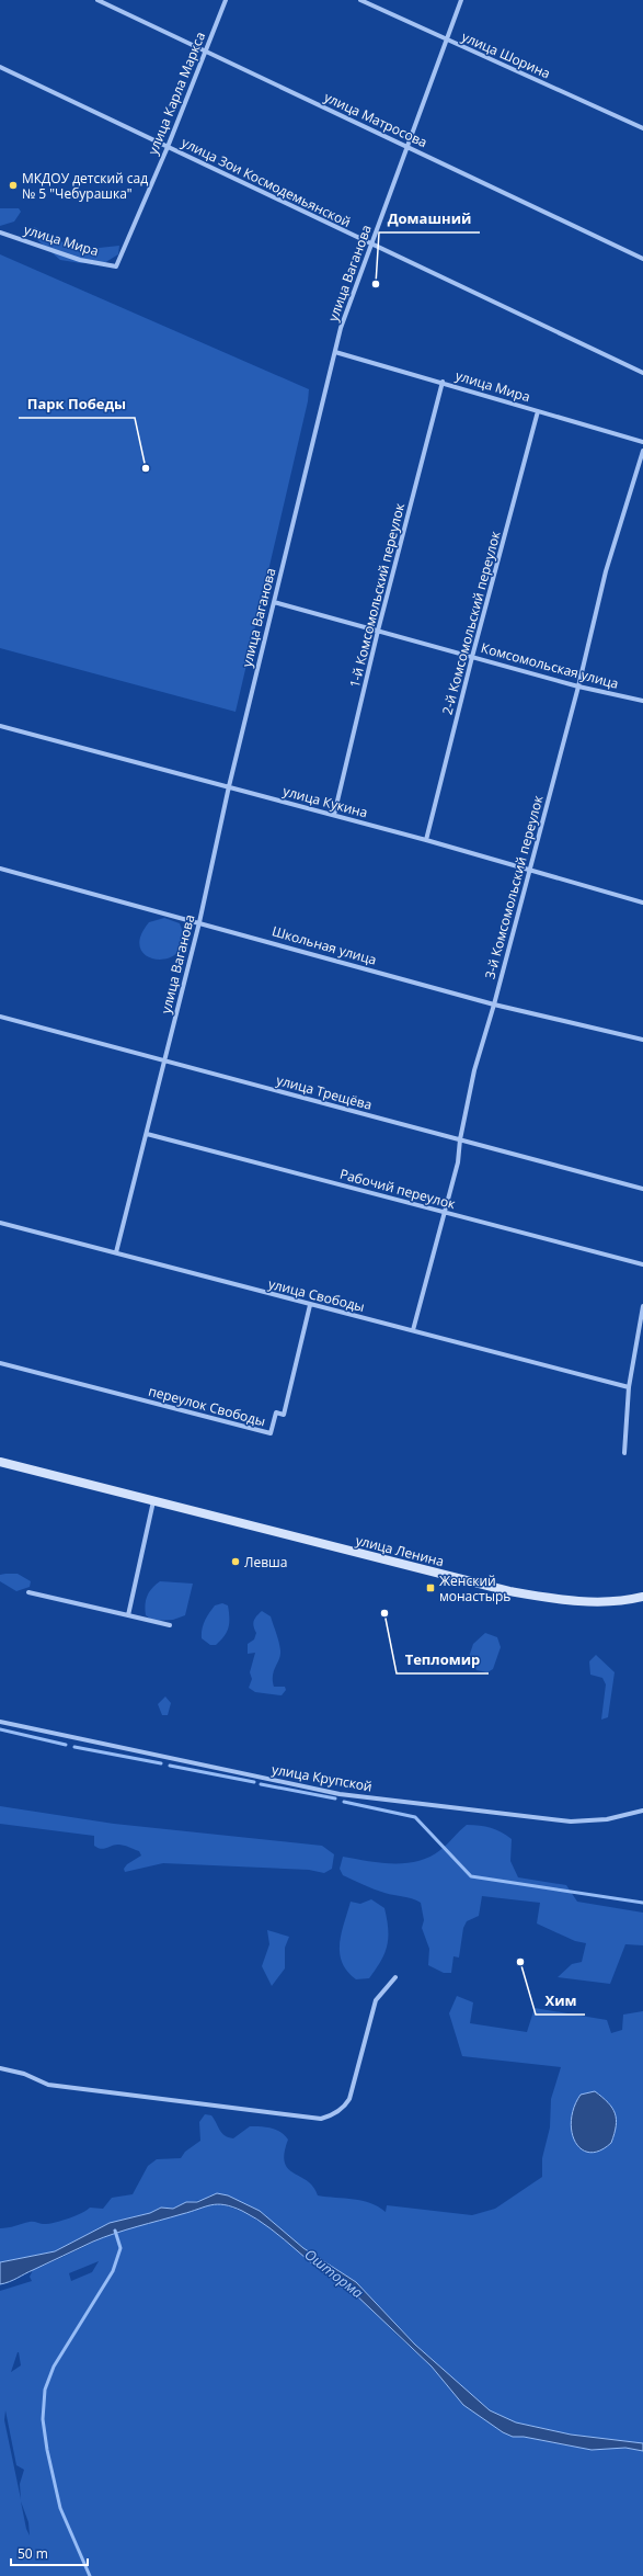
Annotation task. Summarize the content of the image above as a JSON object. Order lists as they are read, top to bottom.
{
  "streets": {
    "street": [
      "улица Шорина",
      "улица Карла Маркса",
      "улица Матросова",
      "улица Зои Космодемьянской",
      "улица Мира",
      "улица Ваганова",
      "1-й Комсомольский переулок",
      "2-й Комсомольский переулок",
      "Комсомольская улица",
      "улица Кукина",
      "3-й Комсомольский переулок",
      "Школьная улица",
      "улица Трещёва",
      "Рабочий переулок",
      "улица Свободы",
      "переулок Свободы",
      "улица Ленина",
      "улица Крупской"
    ]
  },
  "crossings": [
    ["улица Шорина", "улица Ваганова"],
    ["улица Карла Маркса", "улица Матросова"],
    ["улица Карла Маркса", "улица Зои Космодемьянской"],
    ["улица Карла Маркса", "улица Мира"],
    ["улица Матросова", "улица Ваганова"],
    ["улица Зои Космодемьянской", "улица Ваганова"],
    ["улица Мира", "улица Ваганова"],
    ["улица Мира", "1-й Комсомольский переулок"],
    ["улица Мира", "2-й Комсомольский переулок"],
    ["улица Ваганова", "Комсомольская улица"],
    ["улица Ваганова", "улица Кукина"],
    ["улица Ваганова", "Школьная улица"],
    ["улица Ваганова", "улица Трещёва"],
    ["улица Ваганова", "Рабочий переулок"],
    ["улица Ваганова", "улица Свободы"],
    ["1-й Комсомольский переулок", "Комсомольская улица"],
    ["1-й Комсомольский переулок", "улица Кукина"],
    ["2-й Комсомольский переулок", "Комсомольская улица"],
    ["2-й Комсомольский переулок", "улица Кукина"],
    ["Комсомольская улица", "3-й Комсомольский переулок"],
    ["улица Кукина", "3-й Комсомольский переулок"],
    ["3-й Комсомольский переулок", "Школьная улица"],
    ["3-й Комсомольский переулок", "улица Трещёва"],
    ["3-й Комсомольский переулок", "Рабочий переулок"],
    ["3-й Комсомольский переулок", "улица Свободы"],
    ["улица Свободы", "переулок Свободы"]
  ],
  "water": ["Ошторма"],
  "places": {
    "other": [
      "МКДОУ детский сад № 5 \"Чебурашка\"",
      "Домашний",
      "Парк Победы",
      "Левша",
      "Тепломир",
      "Хим"
    ],
    "transit": ["Женский монастырь"]
  },
  "scale_bar": "50 m"
}
